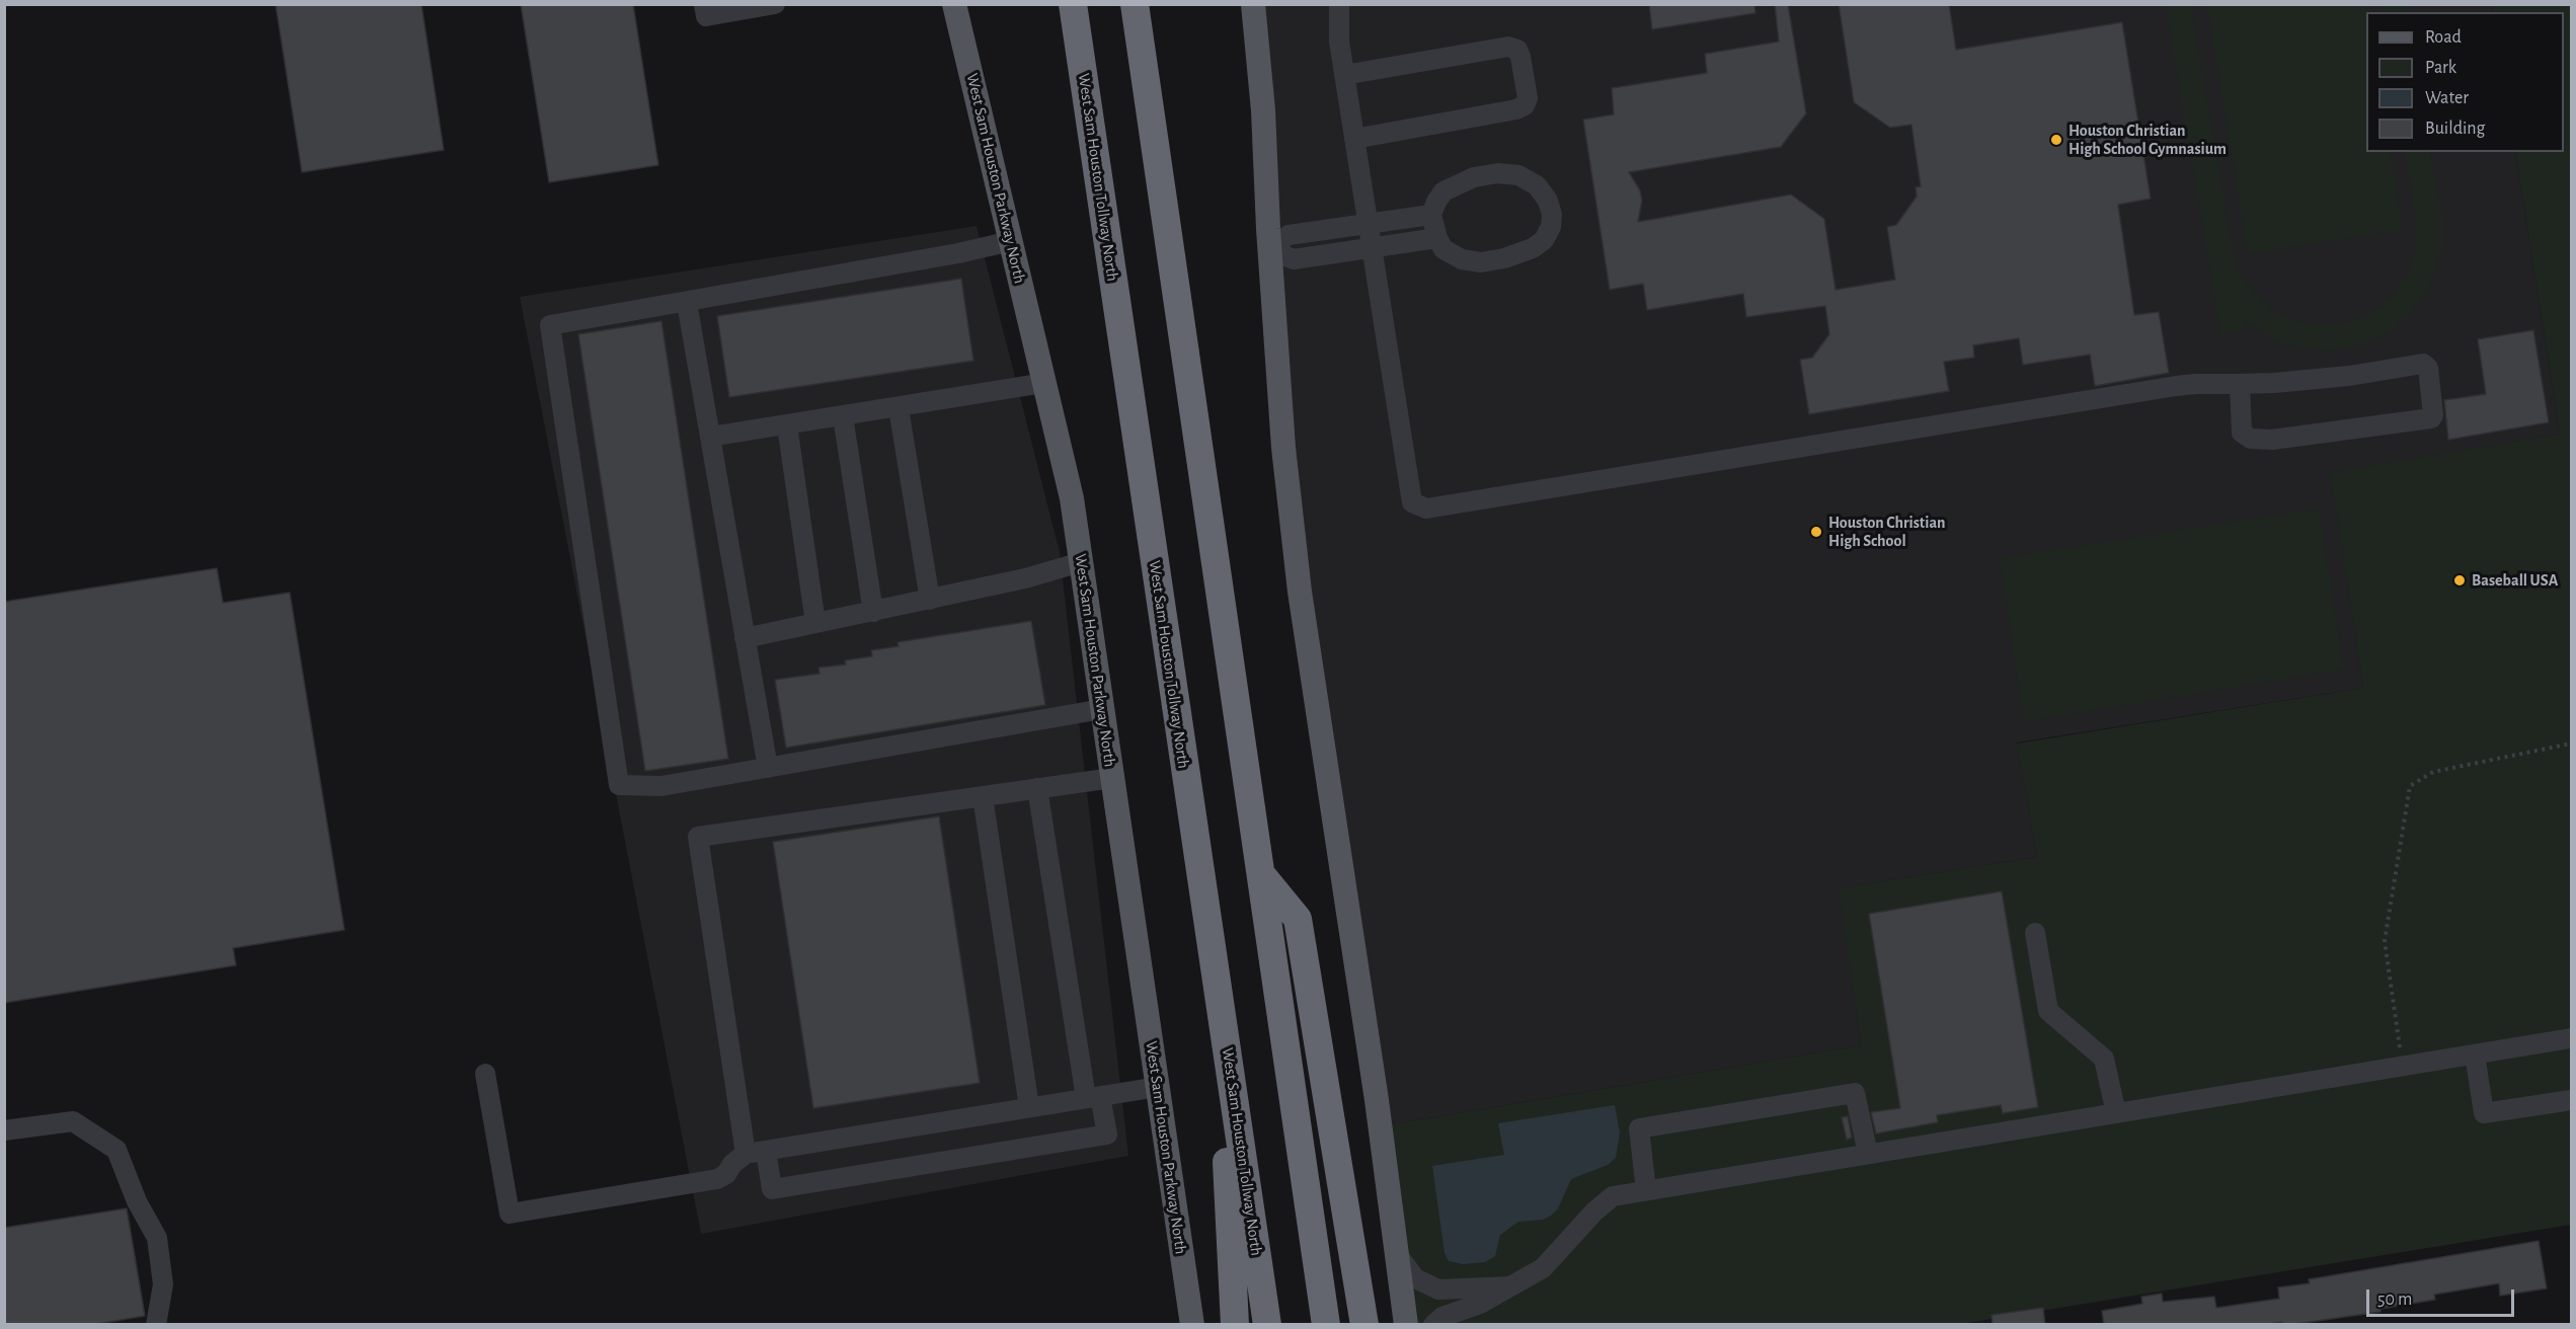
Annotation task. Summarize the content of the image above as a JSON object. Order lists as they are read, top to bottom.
{
  "streets": {
    "highway": ["West Sam Houston Tollway North"],
    "main road": ["West Sam Houston Parkway North"]
  },
  "places": ["Houston Christian High School Gymnasium", "Houston Christian High School", "Baseball USA"],
  "legend": [
    "Road",
    "Park",
    "Water",
    "Building"
  ],
  "scale_bar": "50 m"
}
